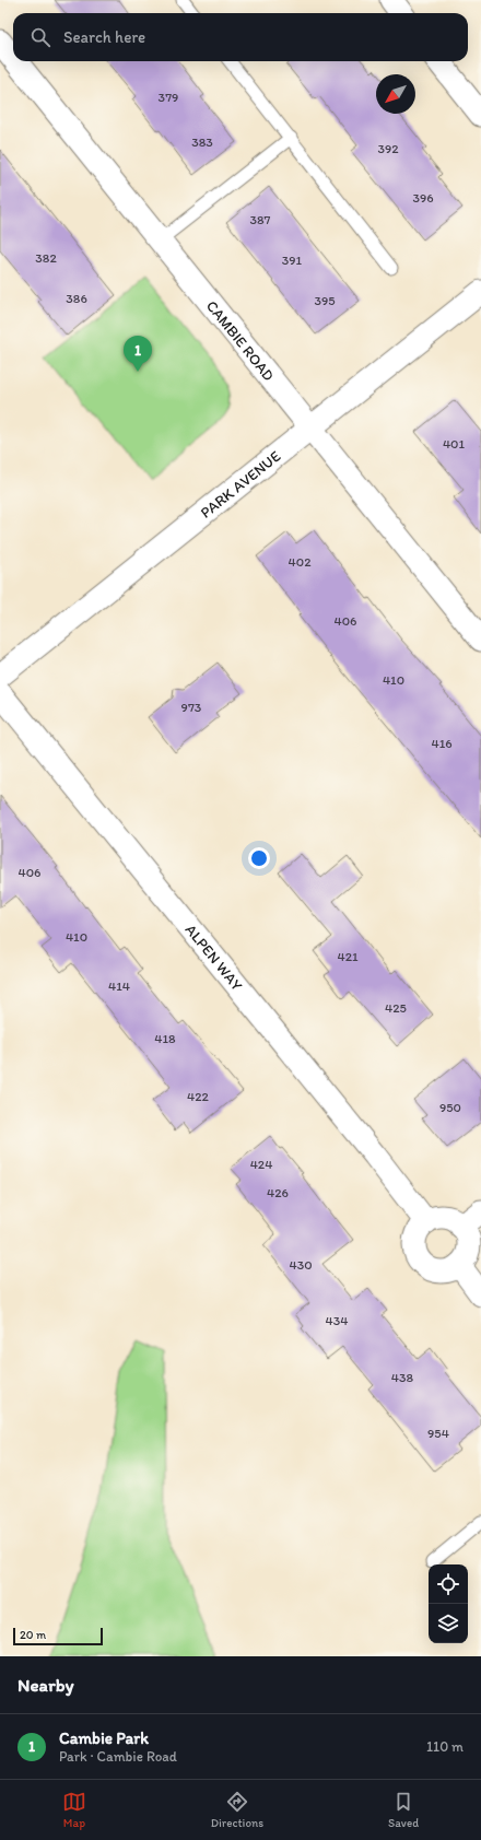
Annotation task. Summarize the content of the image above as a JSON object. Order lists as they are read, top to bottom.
{
  "streets": {
    "street": ["CAMBIE ROAD", "PARK AVENUE", "ALPEN WAY"]
  },
  "crossings": [
    ["CAMBIE ROAD", "PARK AVENUE"]
  ],
  "house_numbers": [
    "379",
    "383",
    "392",
    "396",
    "387",
    "382",
    "391",
    "386",
    "395",
    "401",
    "402",
    "406",
    "410",
    "973",
    "416",
    "406",
    "410",
    "421",
    "414",
    "425",
    "418",
    "422",
    "950",
    "424",
    "426",
    "430",
    "434",
    "438",
    "954"
  ],
  "scale_bar": "20 m",
  "north": "bottom left",
  "page": {
    "search": "Search here",
    "pins": "1",
    "scale": "20 m",
    "heading": "Nearby",
    "list": [
      {
        "mark": "1",
        "name": "Cambie Park",
        "note": "Park · Cambie Road",
        "value": "110 m"
      }
    ],
    "nav": ["Map", "Directions", "Saved"]
  }
}
